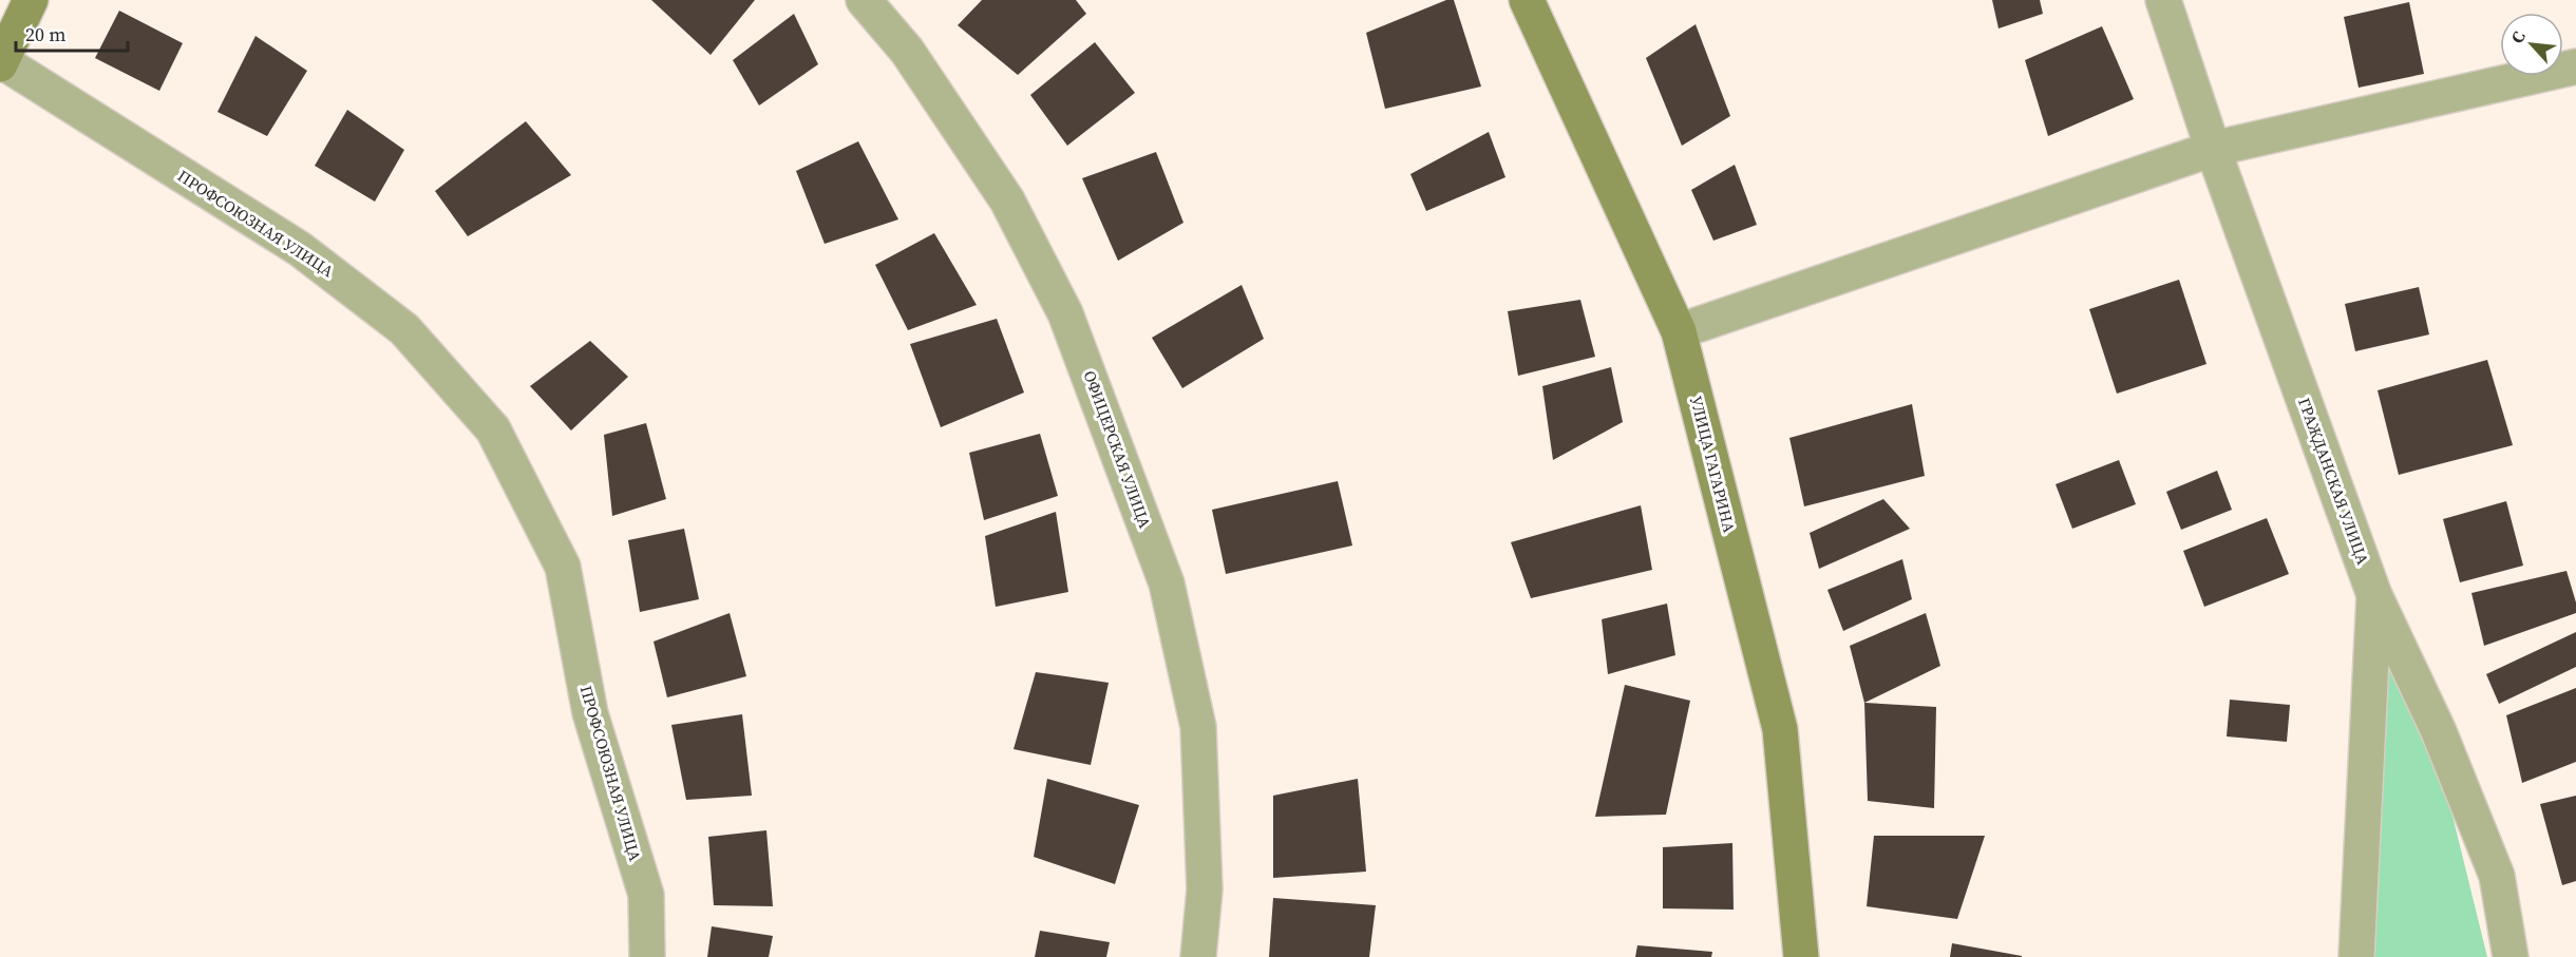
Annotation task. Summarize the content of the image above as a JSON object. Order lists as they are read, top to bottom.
{
  "streets": {
    "main road": ["УЛИЦА ГАГАРИНА"],
    "street": ["ПРОФСОЮЗНАЯ УЛИЦА", "ОФИЦЕРСКАЯ УЛИЦА", "ГРАЖДАНСКАЯ УЛИЦА"]
  },
  "scale_bar": "20 m",
  "north": "top left"
}
